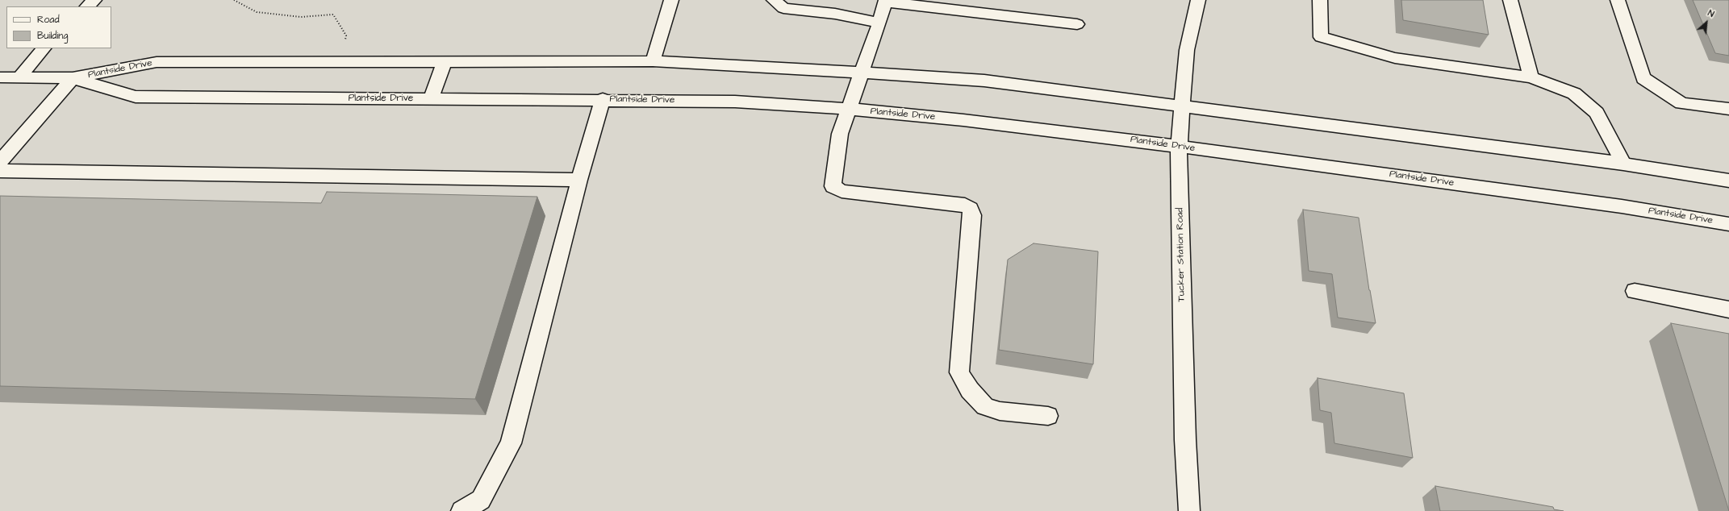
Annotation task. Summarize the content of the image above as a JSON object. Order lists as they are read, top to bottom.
{
  "streets": {
    "street": ["Plantside Drive", "Tucker Station Road"]
  },
  "crossings": [
    ["Plantside Drive", "Tucker Station Road"]
  ],
  "legend": ["Road", "Building"],
  "north": "top right"
}
